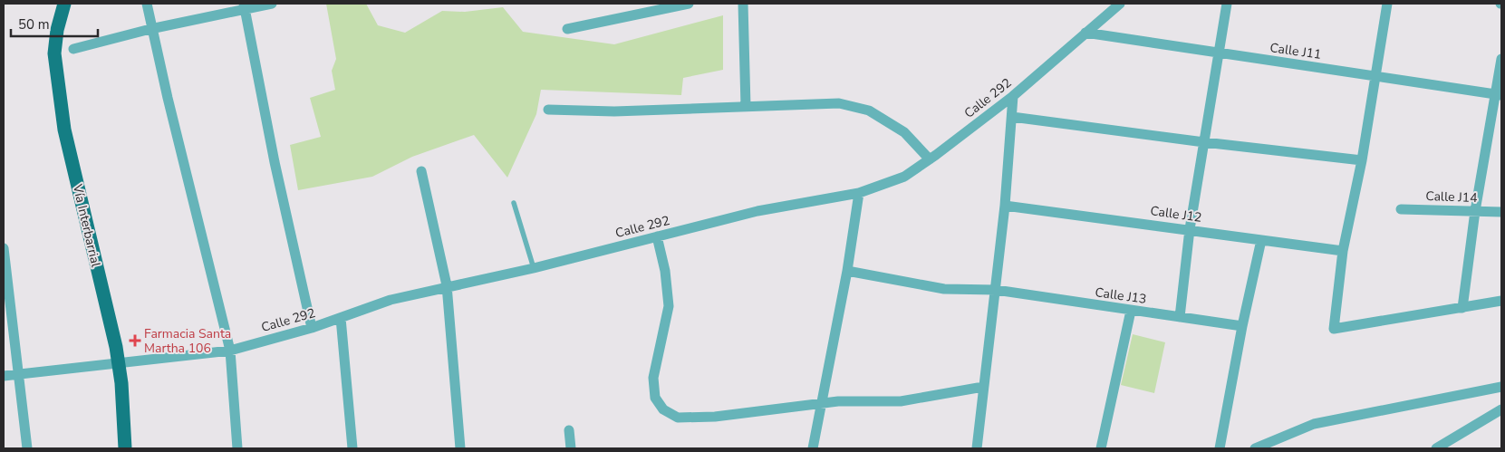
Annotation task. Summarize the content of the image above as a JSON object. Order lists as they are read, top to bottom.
{
  "streets": {
    "main road": ["Vía Interbarrial"],
    "street": [
      "Calle J11",
      "Calle 292",
      "Calle J14",
      "Calle J12",
      "Calle J13"
    ]
  },
  "crossings": [
    ["Calle J11", "Calle 292"],
    ["Calle 292", "Vía Interbarrial"]
  ],
  "places": {
    "health": ["Farmacia Santa Martha 106"]
  },
  "scale_bar": "50 m"
}
